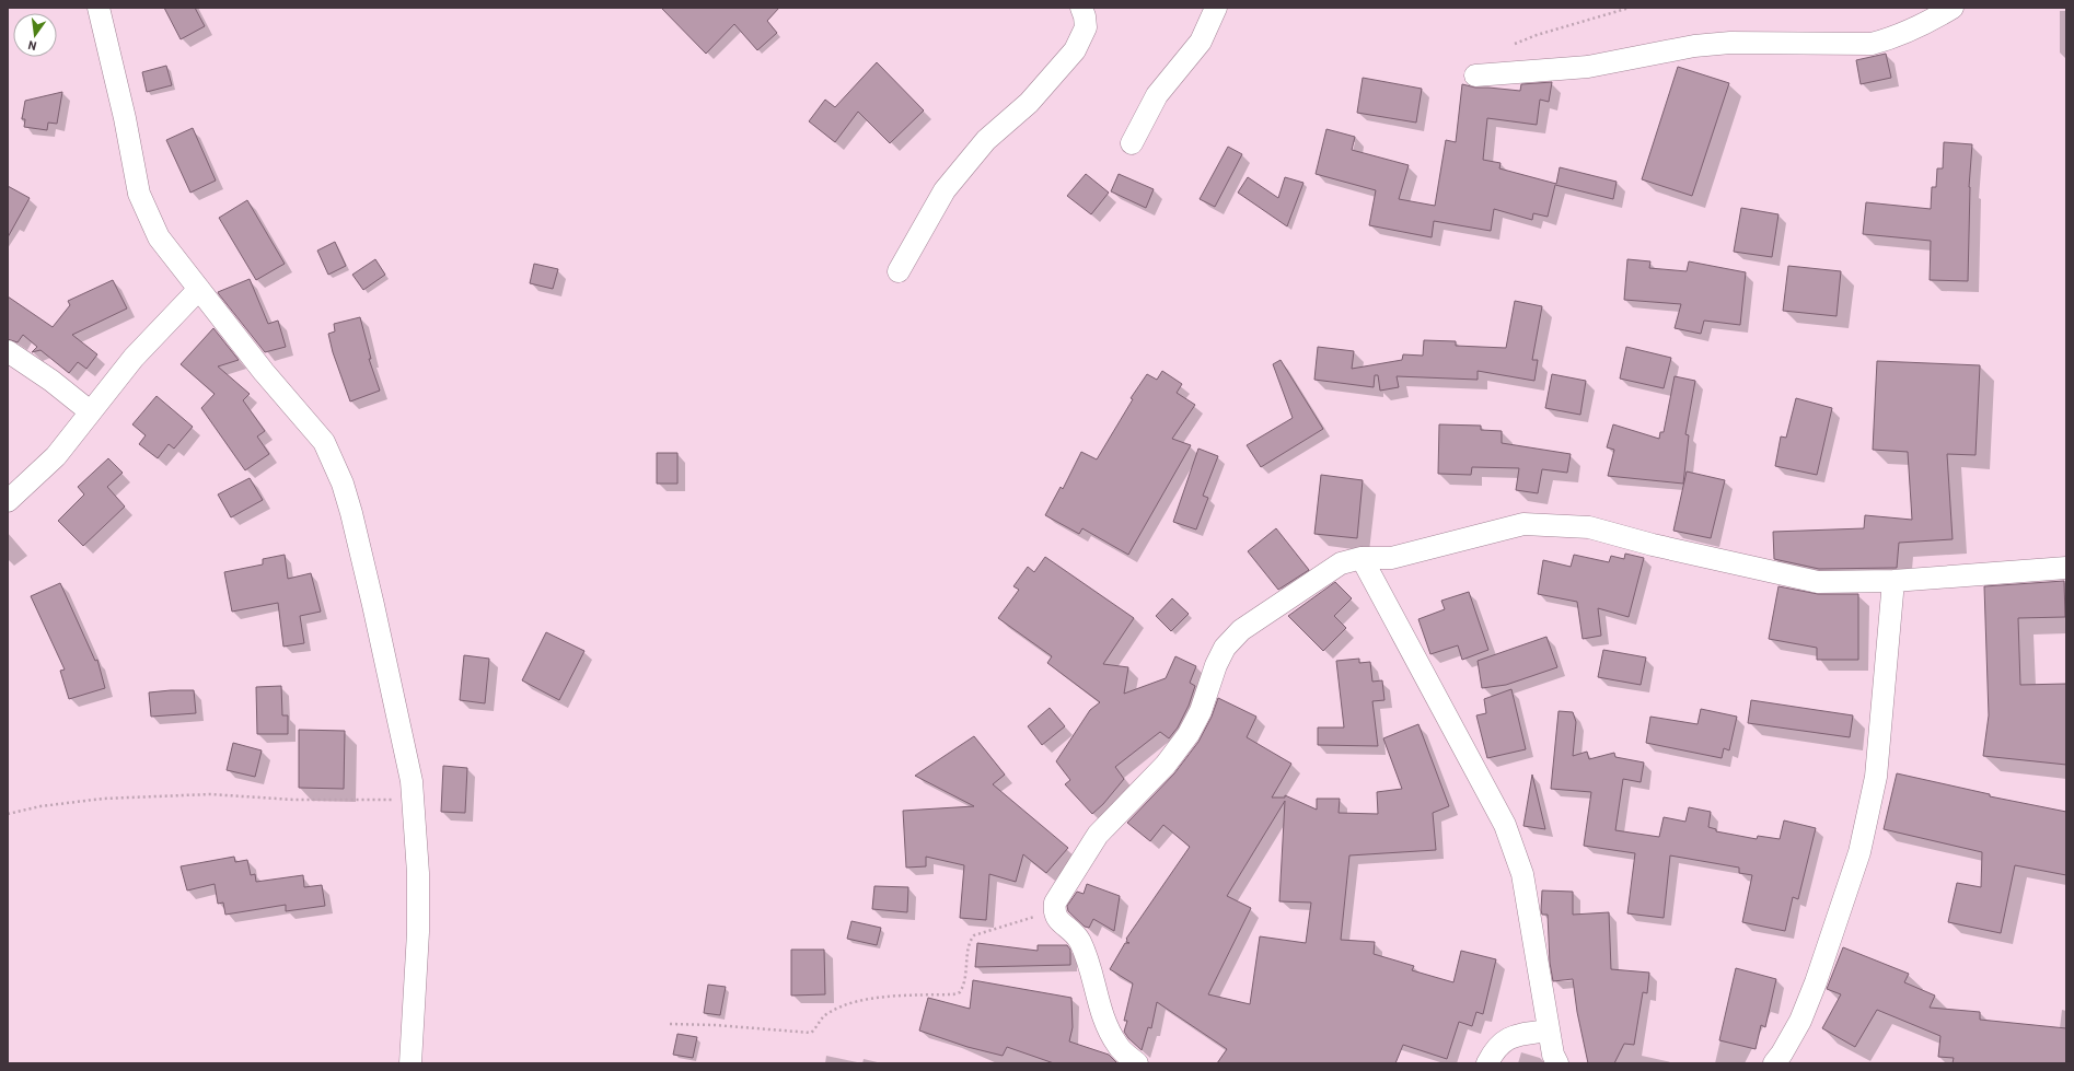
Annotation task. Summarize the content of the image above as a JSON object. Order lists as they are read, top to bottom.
{
  "north": "bottom"
}
